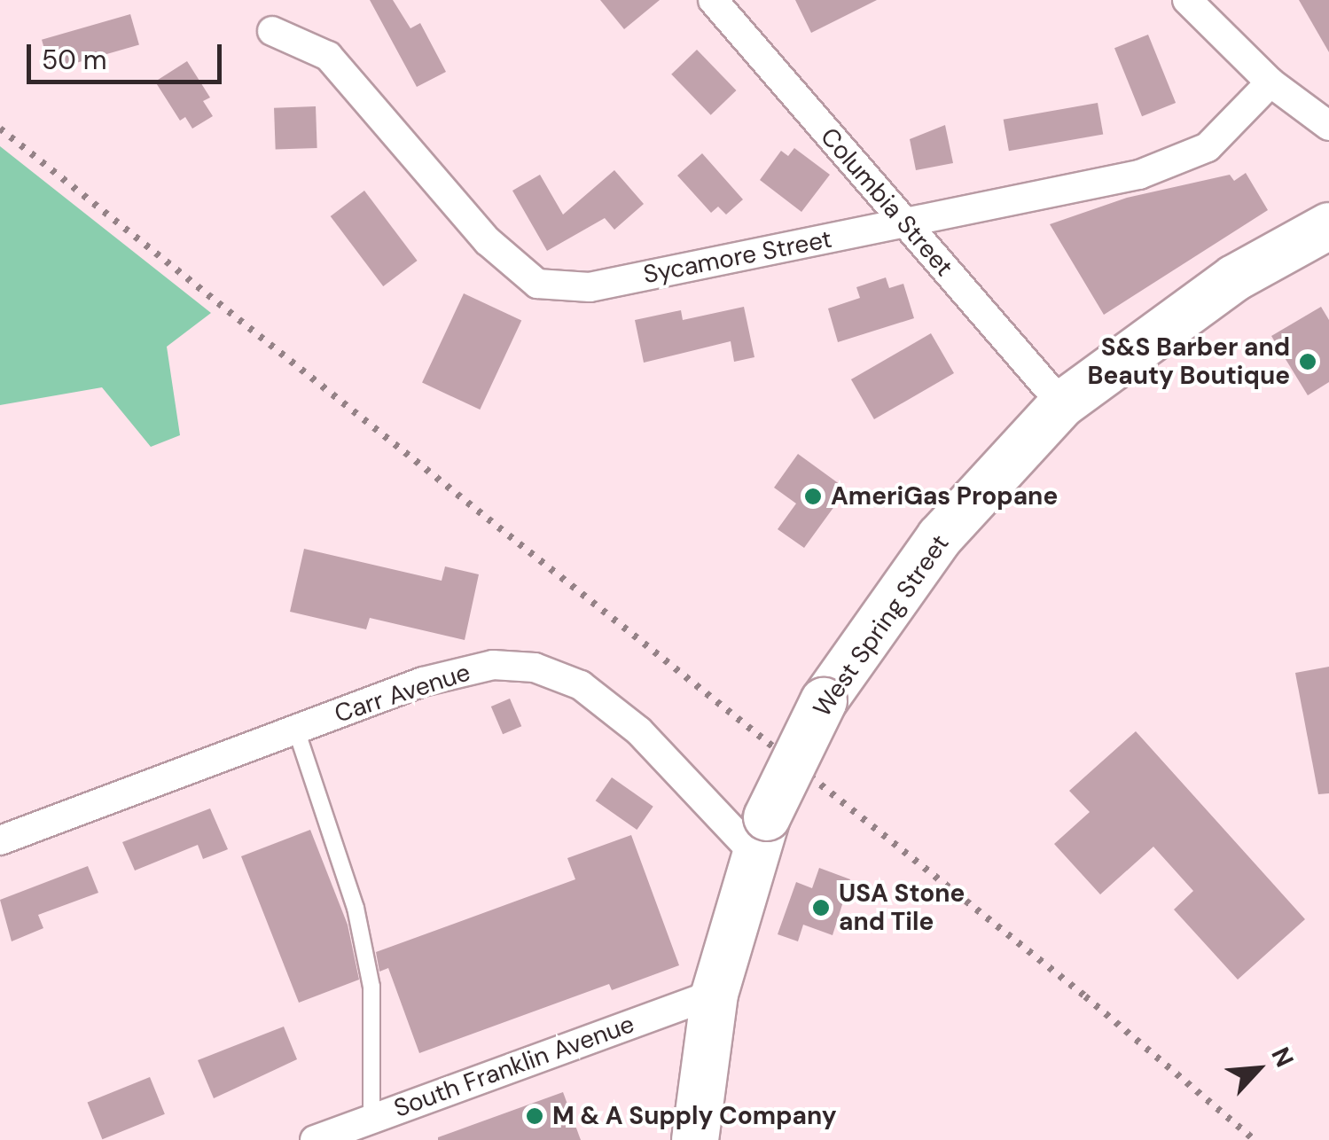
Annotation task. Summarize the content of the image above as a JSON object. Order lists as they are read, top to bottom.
{
  "streets": {
    "main road": ["West Spring Street"],
    "street": [
      "Columbia Street",
      "Sycamore Street",
      "Carr Avenue",
      "South Franklin Avenue"
    ]
  },
  "crossings": [
    ["Columbia Street", "Sycamore Street"],
    ["Columbia Street", "West Spring Street"],
    ["West Spring Street", "Carr Avenue"],
    ["West Spring Street", "South Franklin Avenue"]
  ],
  "places": [
    "S&S Barber and Beauty Boutique",
    "AmeriGas Propane",
    "USA Stone and Tile",
    "M & A Supply Company"
  ],
  "scale_bar": "50 m",
  "north": "top right"
}
